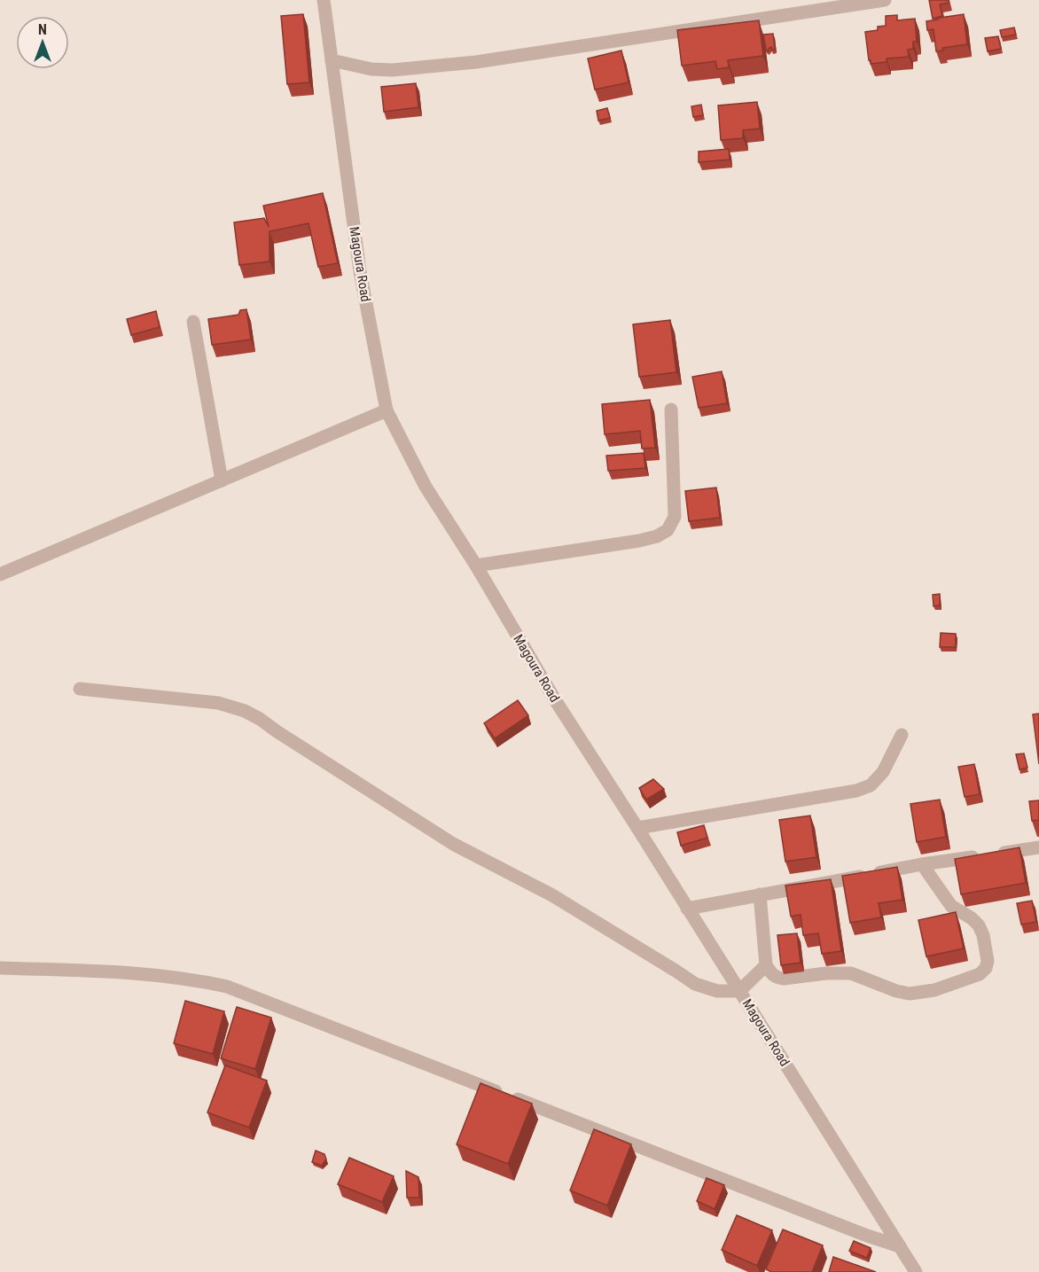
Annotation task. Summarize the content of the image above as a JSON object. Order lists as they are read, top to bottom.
{
  "streets": {
    "street": ["Magoura Road"]
  },
  "north": "top"
}
